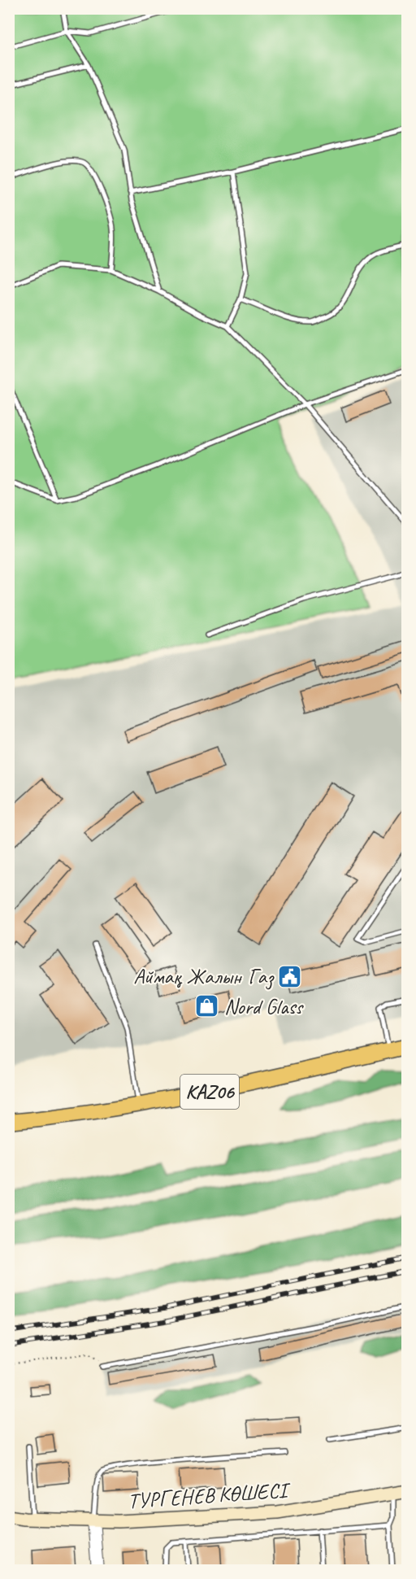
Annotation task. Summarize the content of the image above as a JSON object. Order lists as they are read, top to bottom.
{
  "streets": {
    "highway": ["KАZ06"],
    "main road": ["ТУРГЕНЕВ КӨШЕСІ"]
  },
  "places": {
    "public building": ["Аймақ Жалын Газ"],
    "shop": ["Nord Glass"]
  }
}
